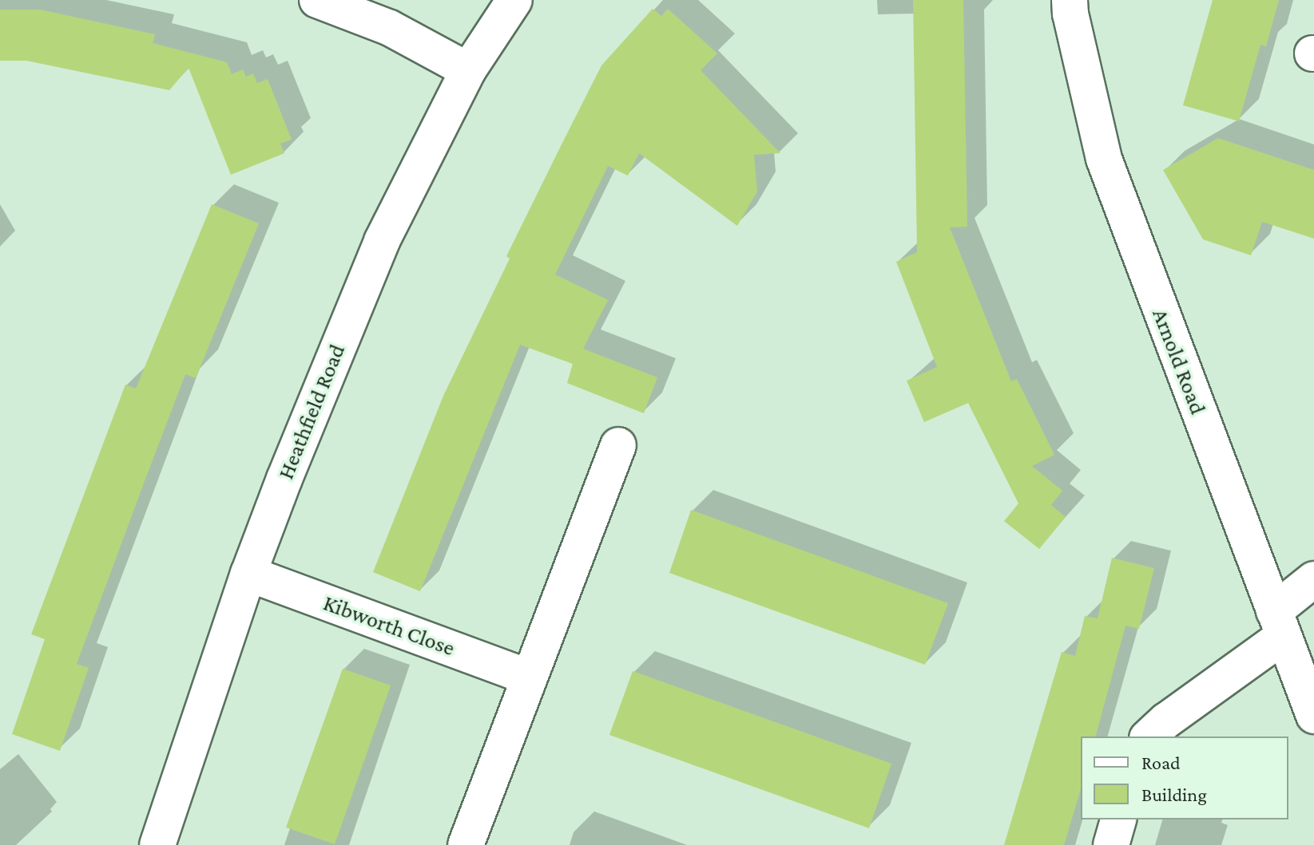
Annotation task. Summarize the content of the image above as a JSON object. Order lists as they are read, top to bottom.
{
  "streets": {
    "main road": ["Arnold Road", "Heathfield Road", "Kibworth Close"]
  },
  "crossings": [
    ["Heathfield Road", "Kibworth Close"]
  ],
  "legend": ["Road", "Building"]
}
